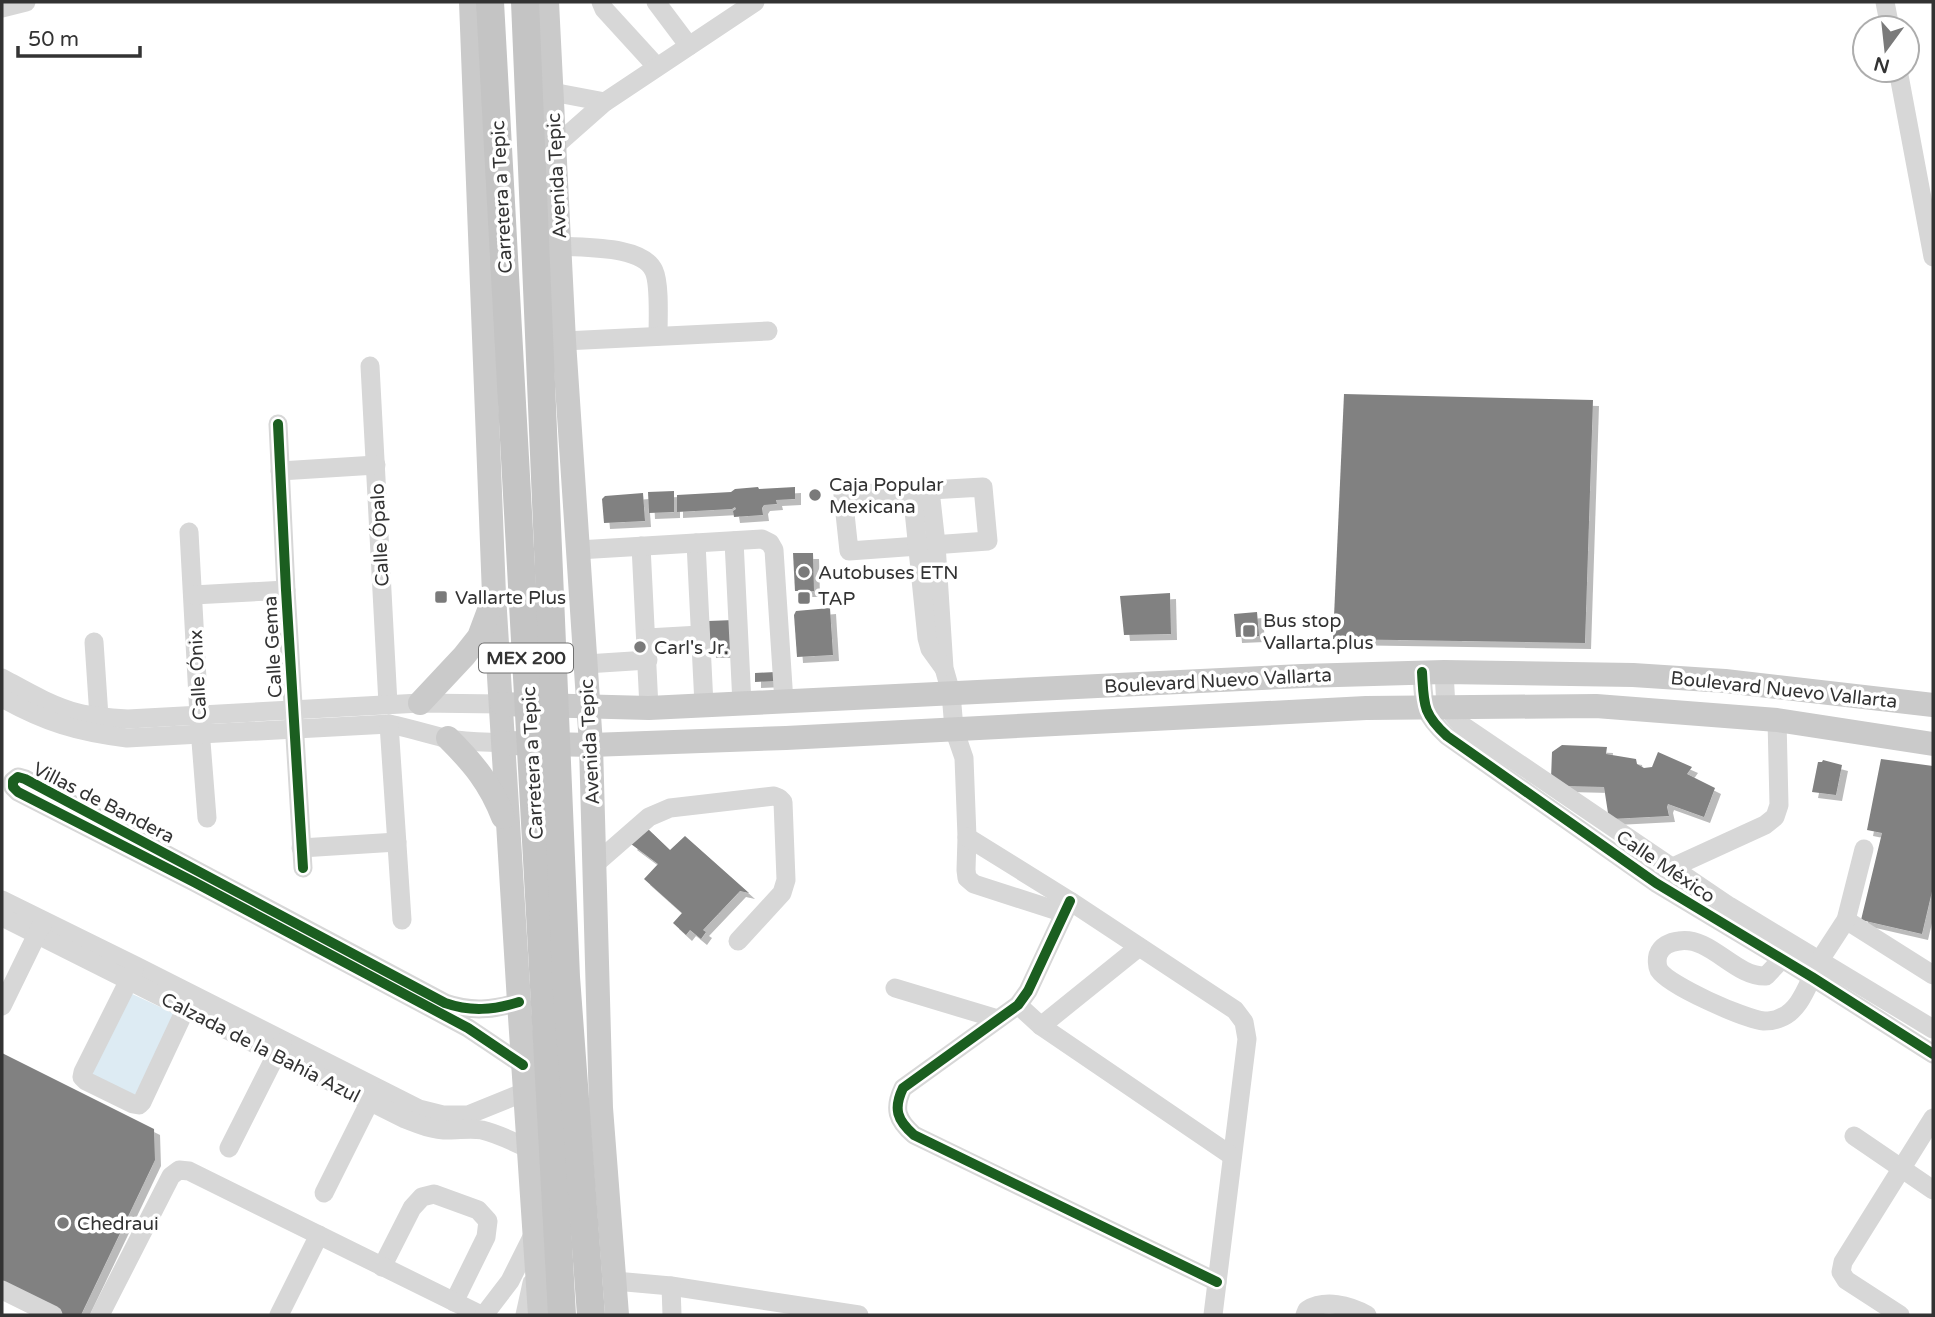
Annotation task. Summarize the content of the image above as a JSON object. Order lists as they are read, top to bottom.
{
  "streets": {
    "highway": ["Carretera a Tepic", "MEX 200"],
    "main road": ["Avenida Tepic", "Boulevard Nuevo Vallarta"],
    "street": [
      "Calle Ópalo",
      "Calle Gema",
      "Calle Ónix",
      "Villas de Bandera",
      "Calle México",
      "Calzada de la Bahía Azul"
    ]
  },
  "crossings": [
    ["Avenida Tepic", "Boulevard Nuevo Vallarta"],
    ["Boulevard Nuevo Vallarta", "Calle México"]
  ],
  "places": {
    "other": [
      "Caja Popular Mexicana",
      "Autobuses ETN",
      "Carl's Jr.",
      "Chedraui"
    ],
    "transit": ["Vallarte Plus", "TAP", "Bus stop Vallarta.plus"]
  },
  "scale_bar": "50 m",
  "north": "bottom"
}
